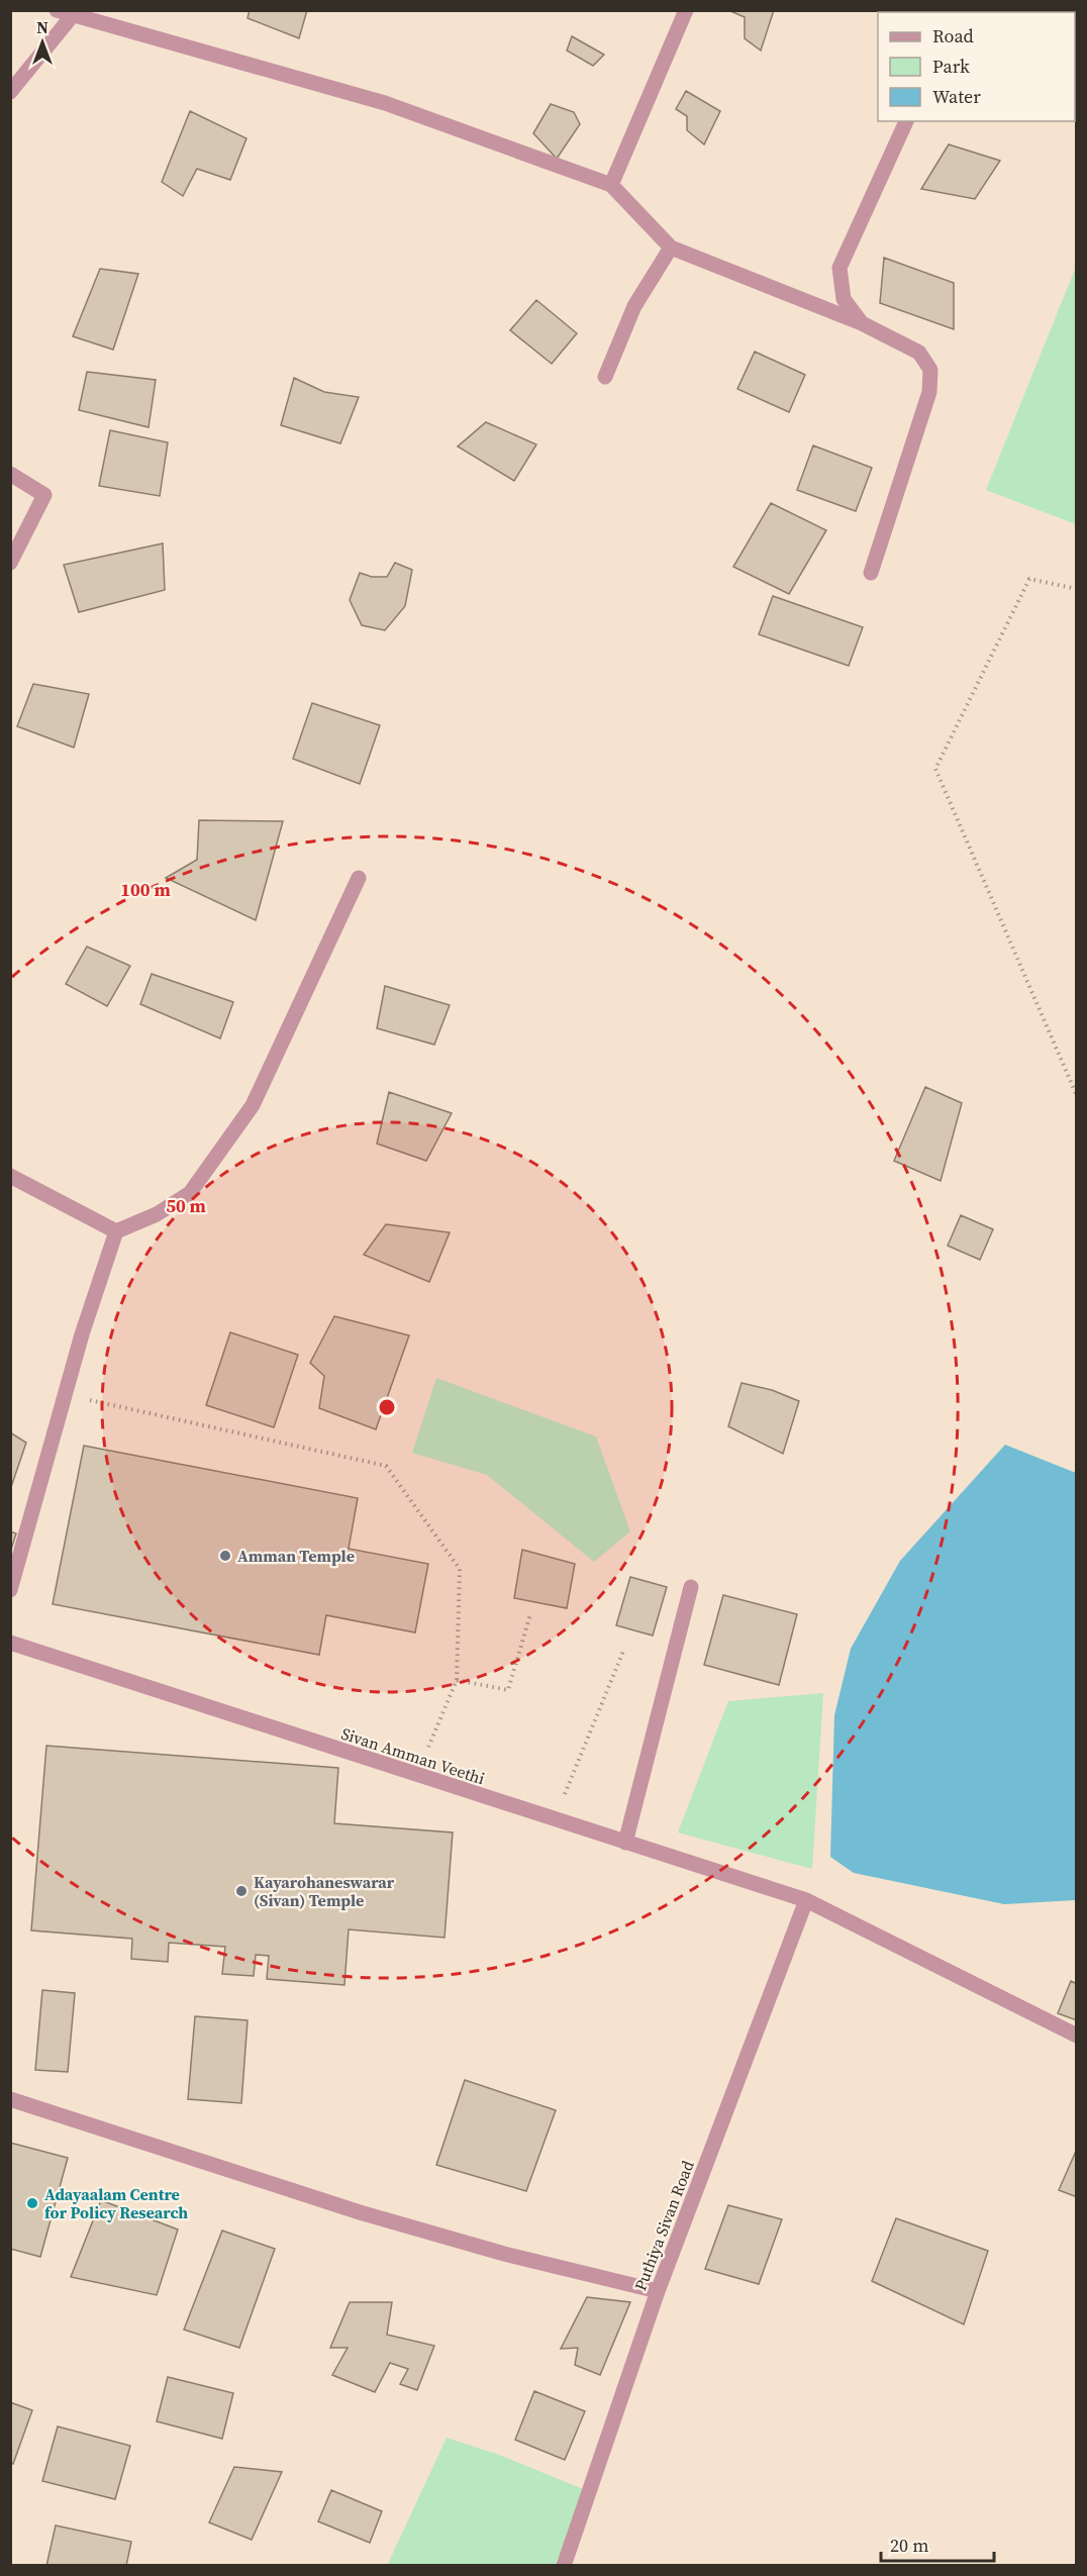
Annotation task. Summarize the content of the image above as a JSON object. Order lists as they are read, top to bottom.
{
  "streets": {
    "street": ["Sivan Amman Veethi", "Puthiya Sivan Road"]
  },
  "crossings": [
    ["Sivan Amman Veethi", "Puthiya Sivan Road"]
  ],
  "places": ["Amman Temple", "Kayarohaneswarar (Sivan) Temple", "Adayaalam Centre for Policy Research"],
  "legend": ["Road", "Park", "Water"],
  "scale_bar": "20 m",
  "north": "top",
  "rings": ["100 m", "50 m"]
}
